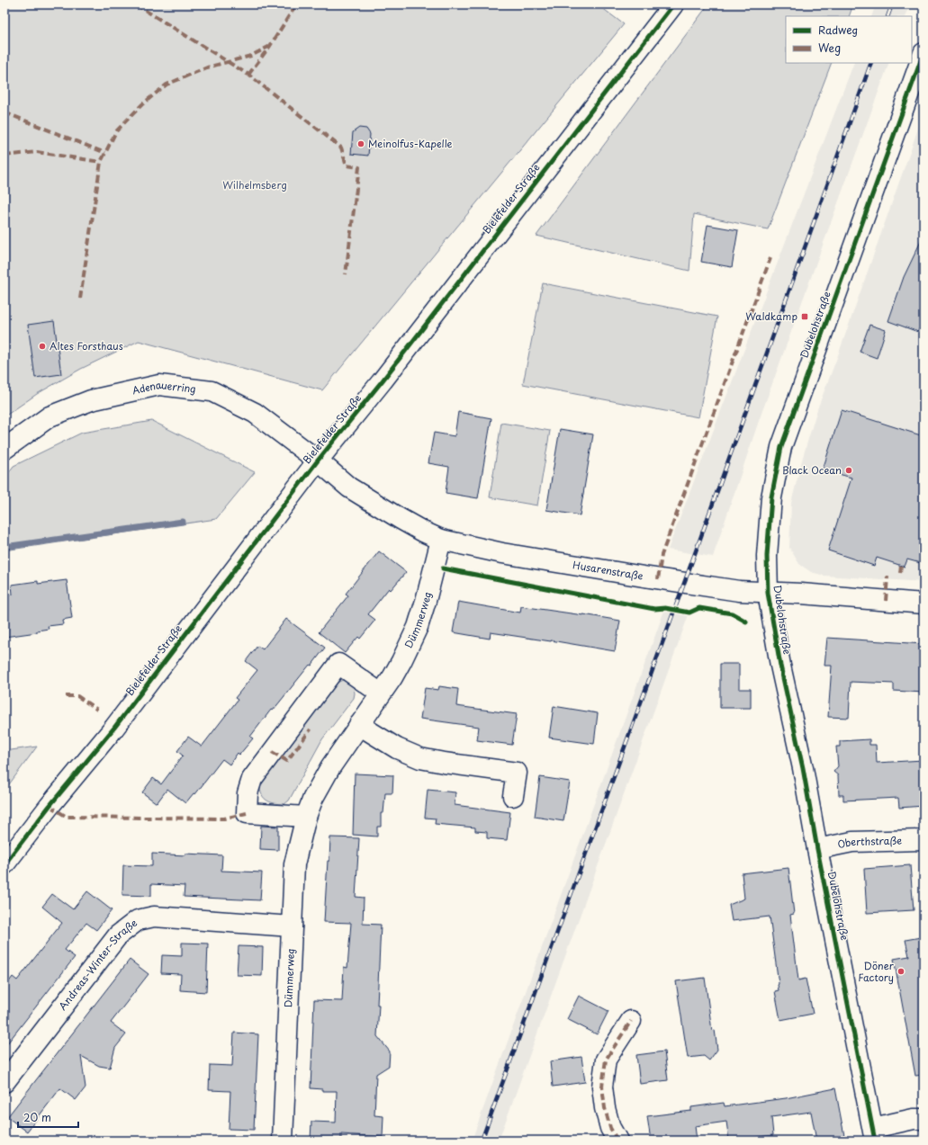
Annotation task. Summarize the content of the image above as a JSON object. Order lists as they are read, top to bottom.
{
  "streets": {
    "street": [
      "Bielefelder Straße",
      "Dubelohstraße",
      "Adenauerring",
      "Husarenstraße",
      "Dümmerweg",
      "Oberthstraße",
      "Andreas-Winter-Straße"
    ]
  },
  "crossings": [
    ["Bielefelder Straße", "Adenauerring"],
    ["Bielefelder Straße", "Husarenstraße"],
    ["Dubelohstraße", "Husarenstraße"],
    ["Dubelohstraße", "Oberthstraße"],
    ["Adenauerring", "Husarenstraße"],
    ["Husarenstraße", "Dümmerweg"],
    ["Dümmerweg", "Andreas-Winter-Straße"]
  ],
  "parks": ["Wilhelmsberg"],
  "places": {
    "other": [
      "Meinolfus-Kapelle",
      "Altes Forsthaus",
      "Black Ocean",
      "Döner Factory"
    ],
    "transit": ["Waldkamp"]
  },
  "legend": ["Radweg", "Weg"],
  "scale_bar": "20 m"
}
